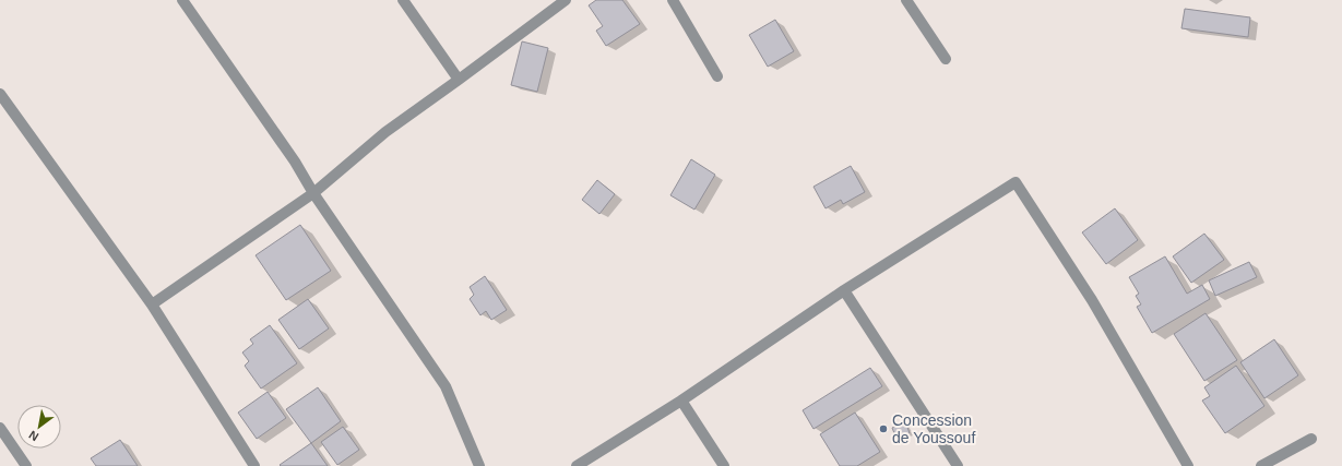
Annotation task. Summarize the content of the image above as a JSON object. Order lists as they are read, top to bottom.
{
  "places": ["Concession de Youssouf"],
  "north": "bottom left"
}
